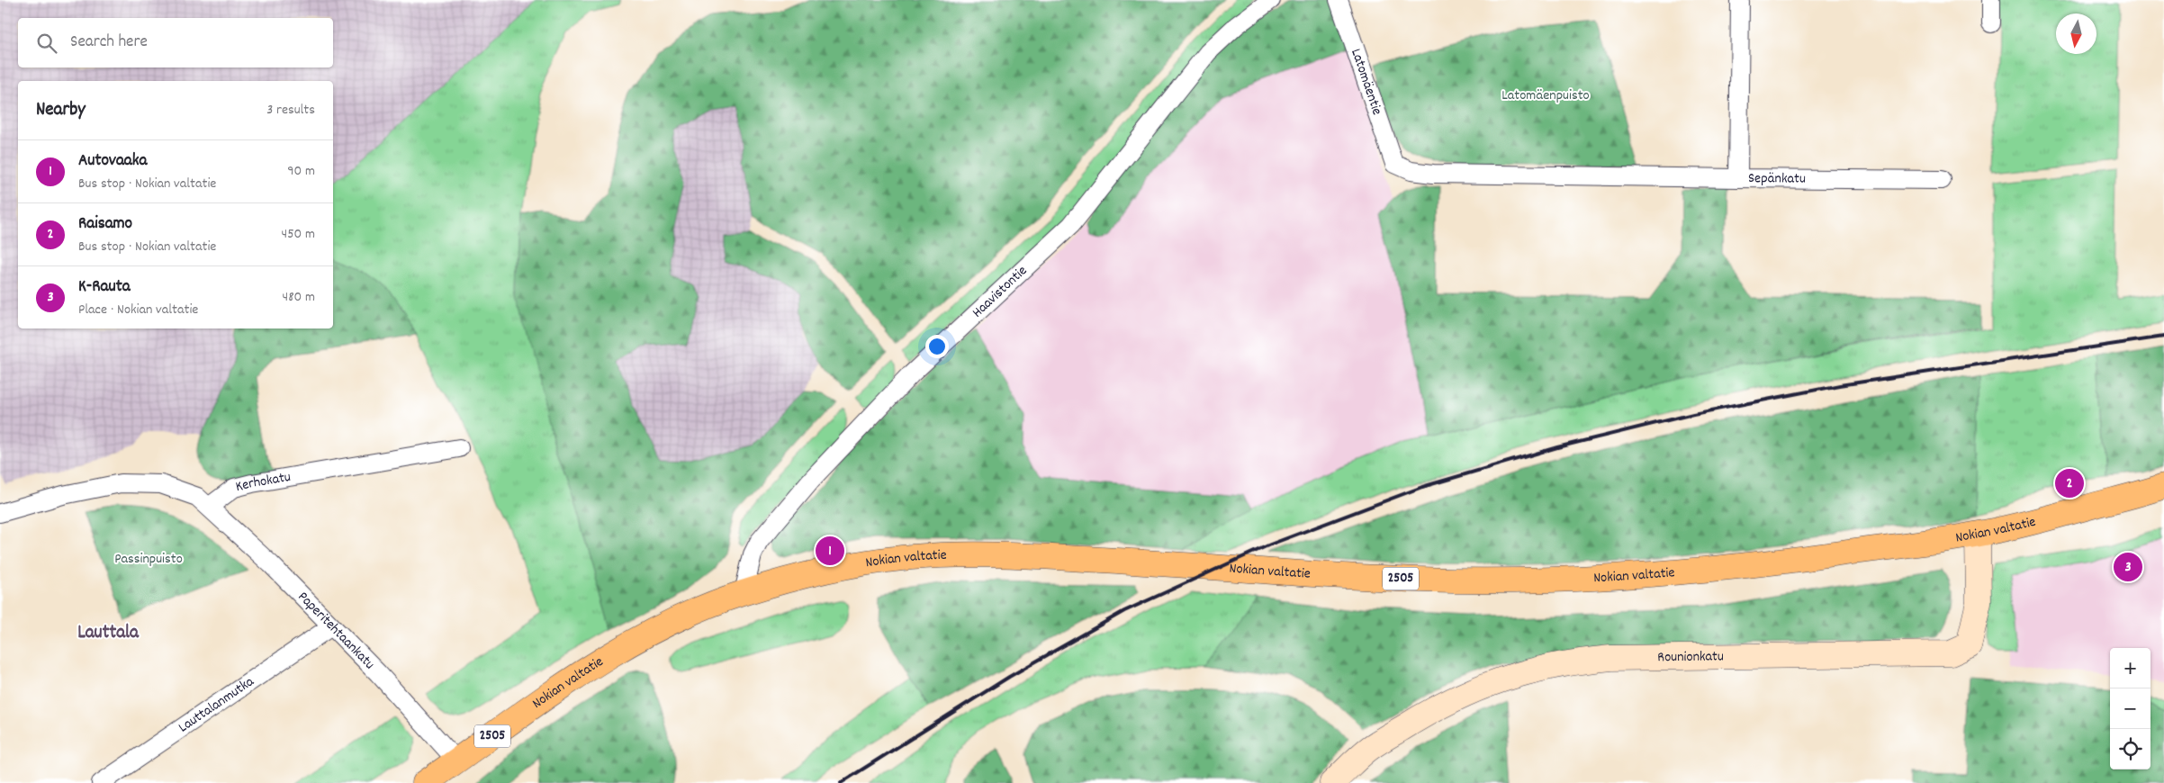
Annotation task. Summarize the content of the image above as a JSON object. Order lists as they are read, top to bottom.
{
  "streets": {
    "main road": ["Nokian valtatie", "2505", "Rounionkatu"],
    "street": [
      "Latomäentie",
      "Sepänkatu",
      "Haavistontie",
      "Kerhokatu",
      "Paperitehtaankatu",
      "Lauttalanmutka"
    ]
  },
  "crossings": [
    ["Latomäentie", "Sepänkatu"],
    ["Haavistontie", "Nokian valtatie"],
    ["Kerhokatu", "Paperitehtaankatu"],
    ["Nokian valtatie", "Paperitehtaankatu"],
    ["Nokian valtatie", "Rounionkatu"],
    ["Paperitehtaankatu", "Lauttalanmutka"]
  ],
  "districts": ["Lauttala"],
  "parks": ["Latomäenpuisto", "Passinpuisto"],
  "north": "bottom",
  "page": {
    "search": "Search here",
    "heading": ["Nearby", "3 results"],
    "list": [
      {
        "mark": "1",
        "name": "Autovaaka",
        "note": "Bus stop · Nokian valtatie",
        "value": "90 m"
      },
      {
        "mark": "2",
        "name": "Raisamo",
        "note": "Bus stop · Nokian valtatie",
        "value": "450 m"
      },
      {
        "mark": "3",
        "name": "K-Rauta",
        "note": "Place · Nokian valtatie",
        "value": "480 m"
      }
    ],
    "pins": ["2", "1", "3"],
    "map_buttons": ["+", "−"]
  }
}
